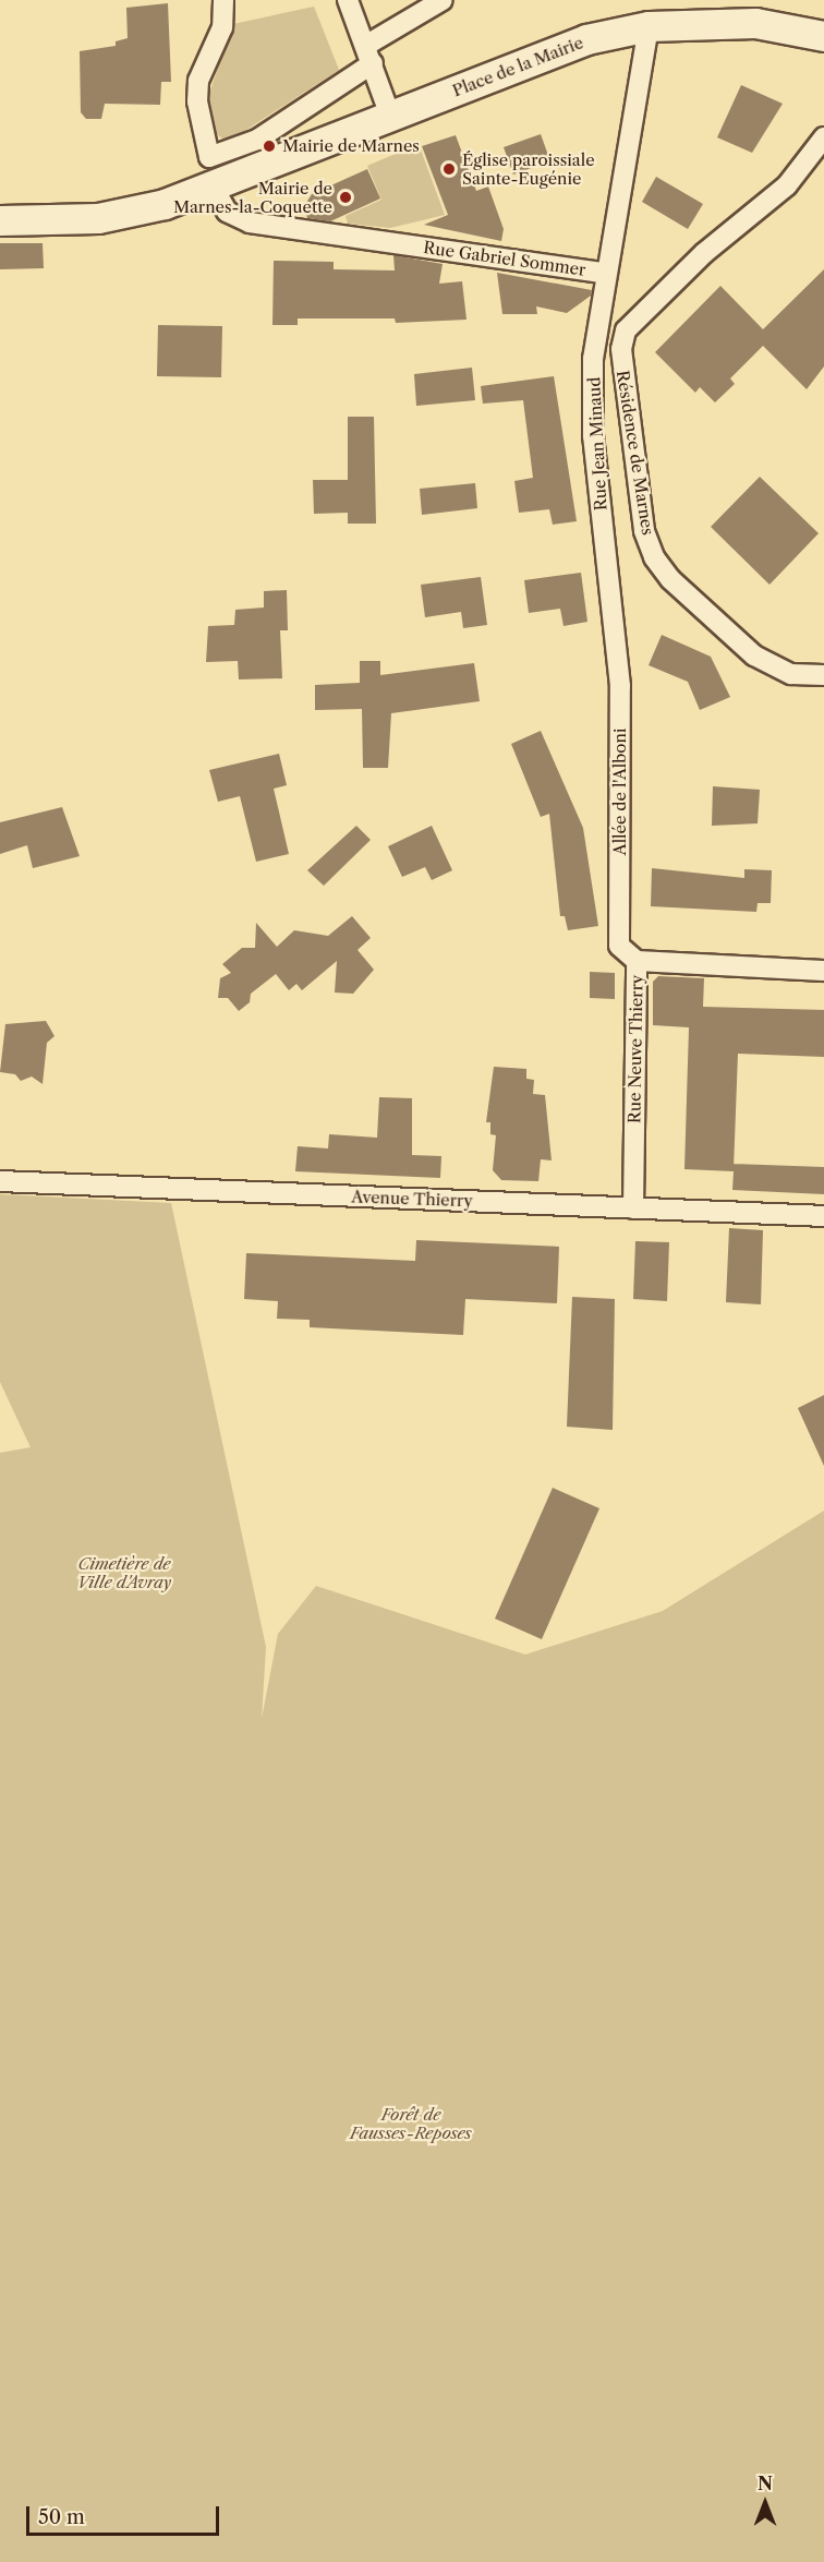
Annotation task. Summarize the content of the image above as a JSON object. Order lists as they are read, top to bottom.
{
  "streets": {
    "main road": ["Place de la Mairie"],
    "street": [
      "Rue Gabriel Sommer",
      "Rue Jean Minaud",
      "Résidence de Marnes",
      "Allée de l'Alboni",
      "Rue Neuve Thierry",
      "Avenue Thierry"
    ]
  },
  "crossings": [
    ["Place de la Mairie", "Rue Gabriel Sommer"],
    ["Rue Gabriel Sommer", "Rue Jean Minaud"],
    ["Rue Jean Minaud", "Allée de l'Alboni"],
    ["Allée de l'Alboni", "Rue Neuve Thierry"],
    ["Rue Neuve Thierry", "Avenue Thierry"]
  ],
  "parks": ["Cimetière de Ville d'Avray", "Forêt de Fausses-Reposes"],
  "places": ["Mairie de Marnes", "Église paroissiale Sainte-Eugénie", "Mairie de Marnes-la-Coquette"],
  "scale_bar": "50 m",
  "north": "top"
}
